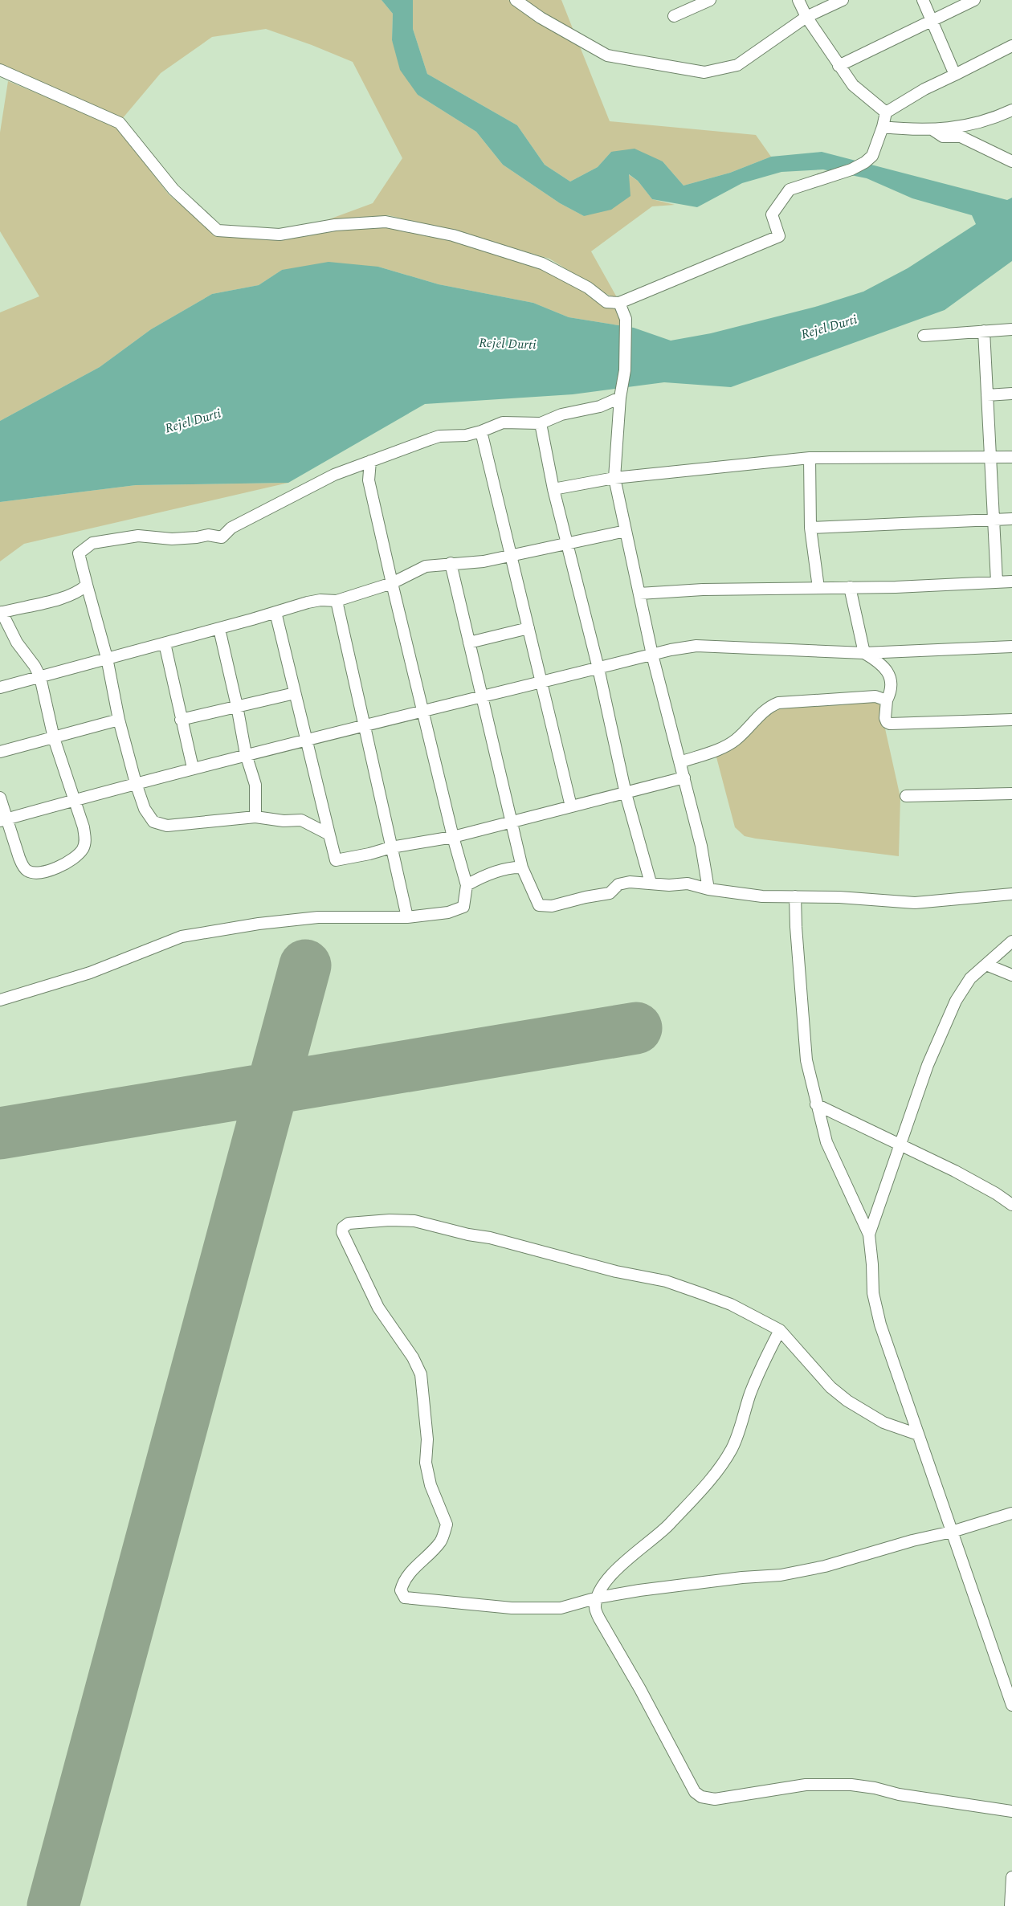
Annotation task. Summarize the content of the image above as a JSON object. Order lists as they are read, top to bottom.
{
  "water": ["Rejel Durti"]
}
